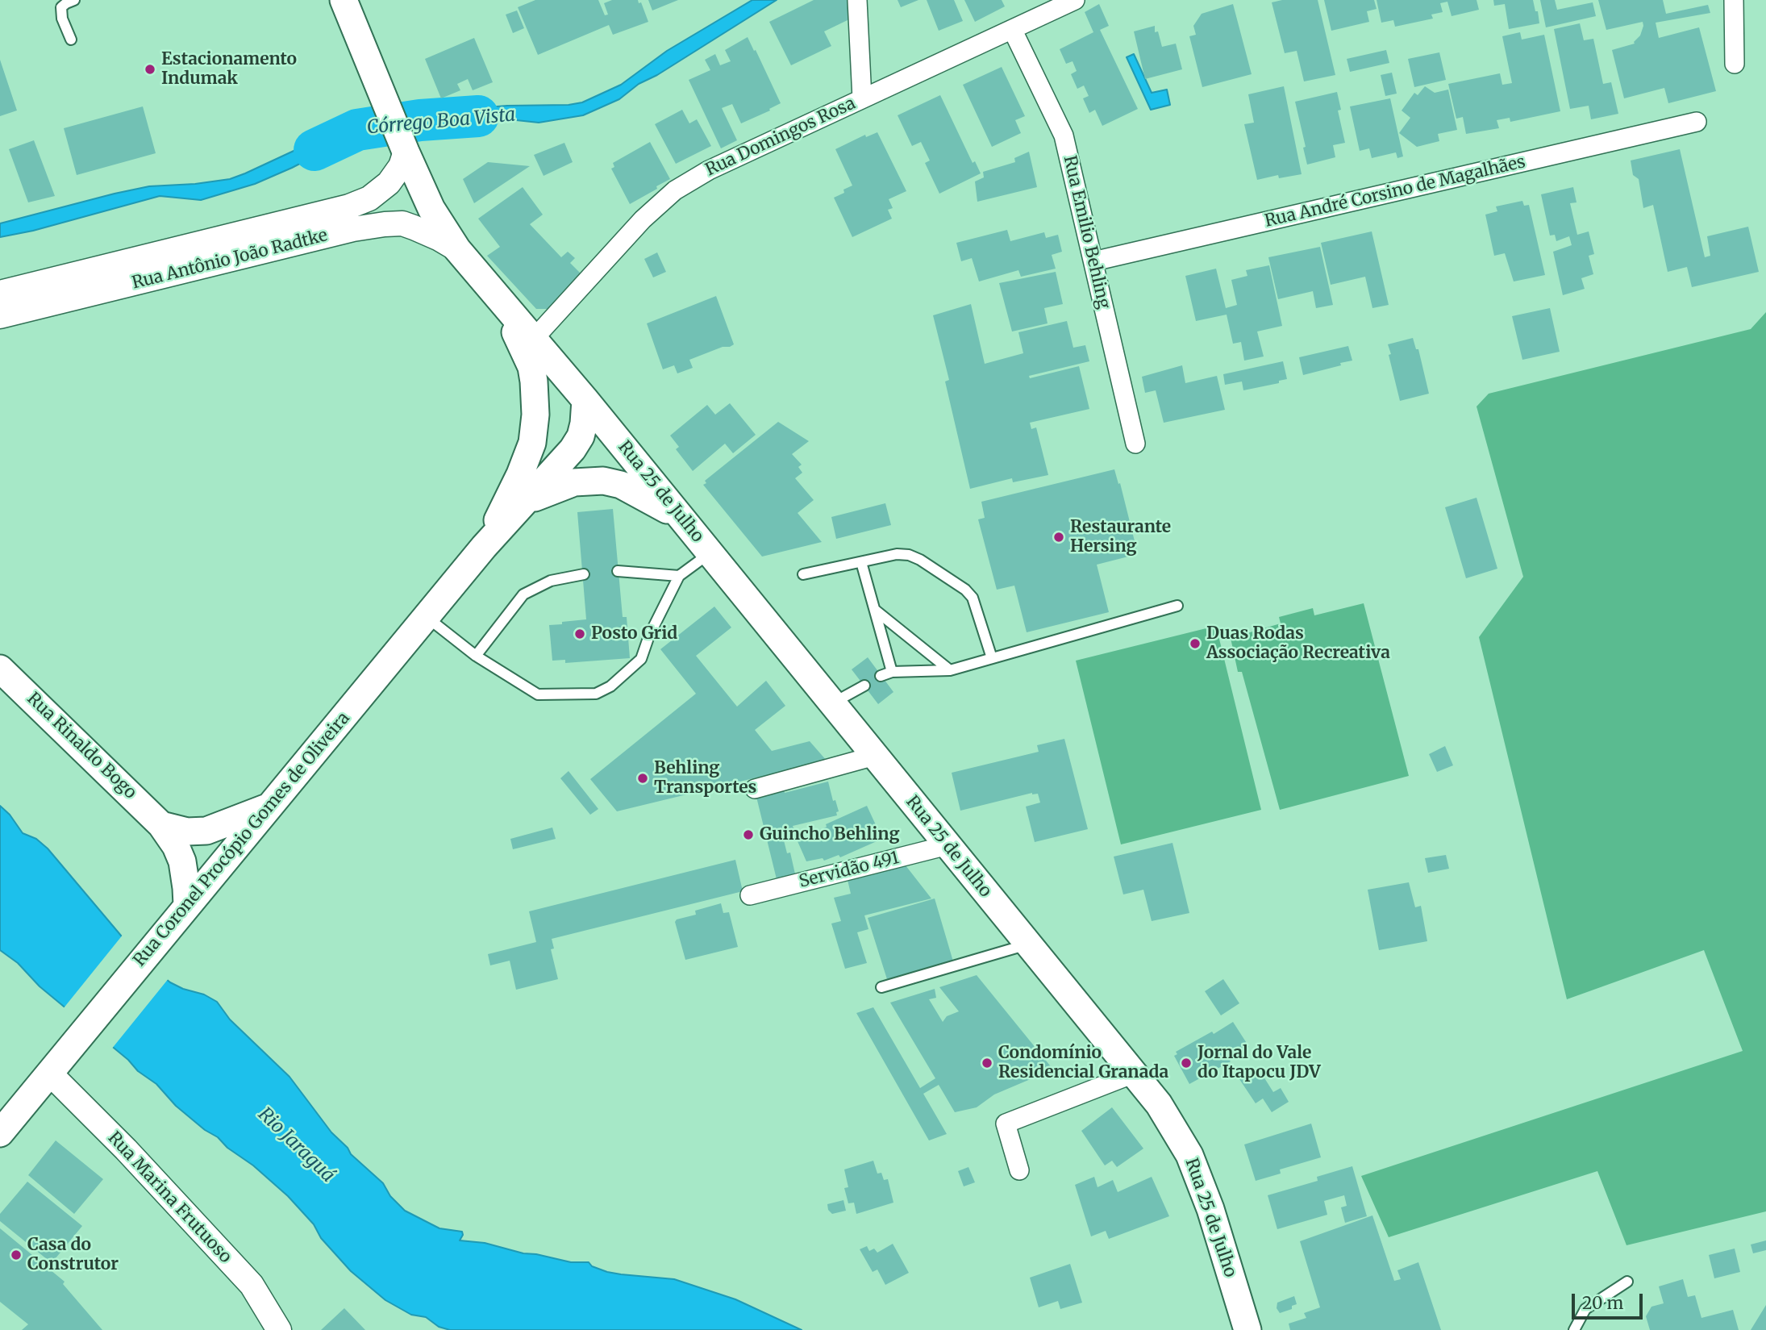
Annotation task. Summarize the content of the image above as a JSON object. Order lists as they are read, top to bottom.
{
  "streets": {
    "main road": ["Rua 25 de Julho", "Rua Rinaldo Bogo", "Rua Coronel Procópio Gomes de Oliveira"],
    "street": [
      "Rua Domingos Rosa",
      "Rua André Corsino de Magalhães",
      "Rua Emilio Behling",
      "Rua Antônio João Radtke",
      "Servidão 491",
      "Rua Marina Frutuoso"
    ]
  },
  "crossings": [
    ["Rua Domingos Rosa", "Rua Emilio Behling"],
    ["Rua Domingos Rosa", "Rua 25 de Julho"],
    ["Rua André Corsino de Magalhães", "Rua Emilio Behling"],
    ["Rua 25 de Julho", "Rua Coronel Procópio Gomes de Oliveira"],
    ["Rua 25 de Julho", "Servidão 491"],
    ["Rua Rinaldo Bogo", "Rua Coronel Procópio Gomes de Oliveira"],
    ["Rua Coronel Procópio Gomes de Oliveira", "Rua Marina Frutuoso"]
  ],
  "water": ["Córrego Boa Vista", "Rio Jaraguá"],
  "places": [
    "Estacionamento Indumak",
    "Restaurante Hersing",
    "Posto Grid",
    "Duas Rodas Associação Recreativa",
    "Behling Transportes",
    "Guincho Behling",
    "Condomínio Residencial Granada",
    "Jornal do Vale do Itapocu JDV",
    "Casa do Construtor"
  ],
  "scale_bar": "20 m"
}
